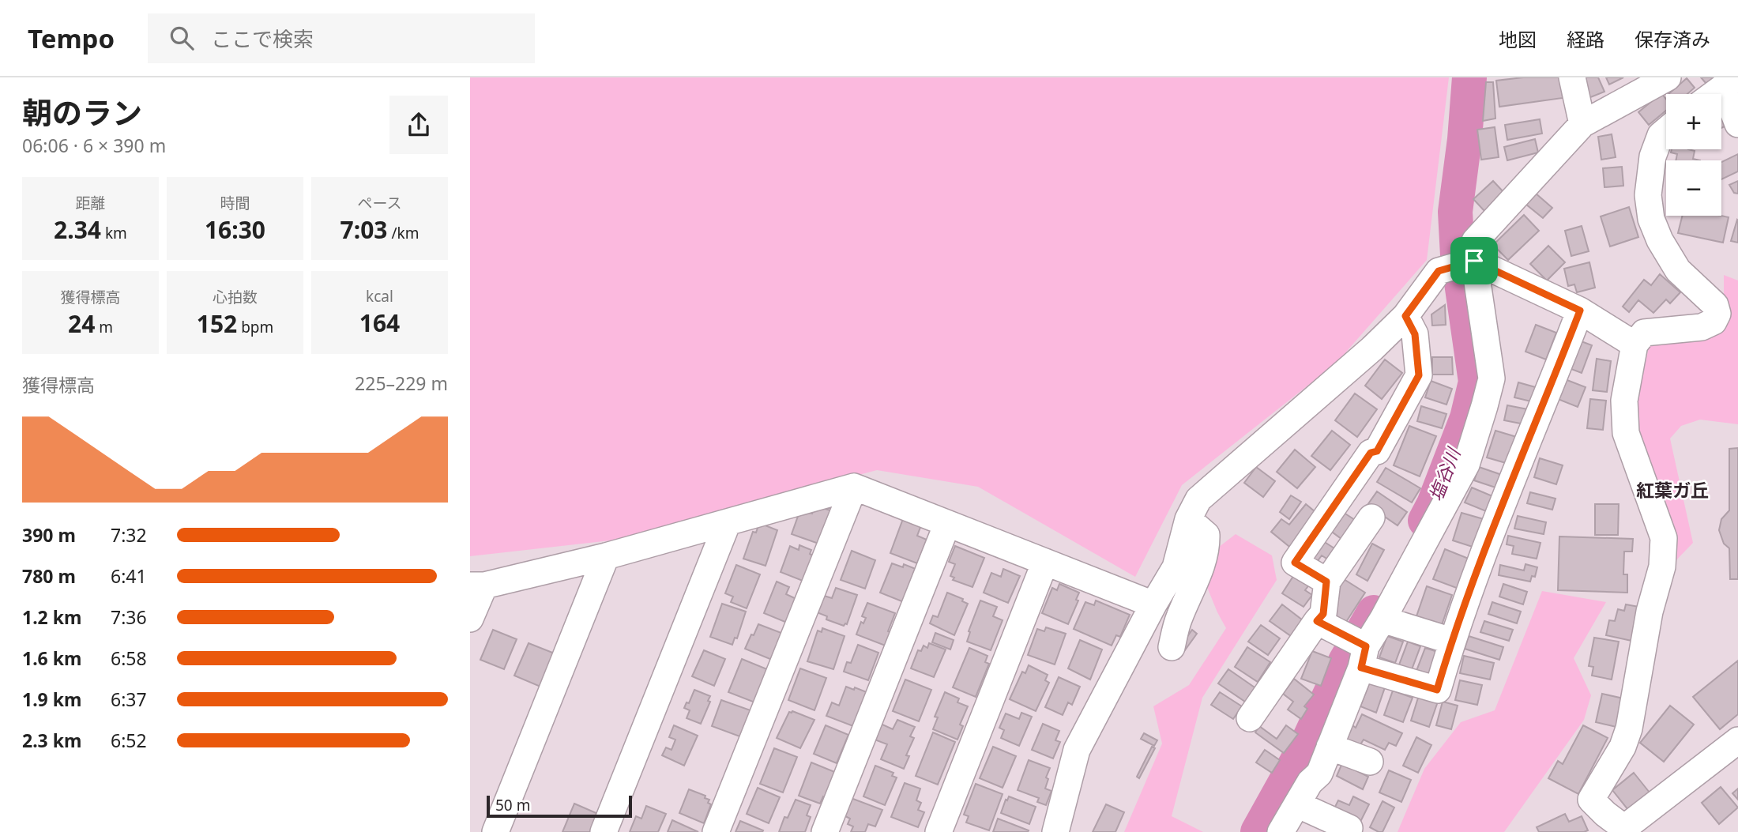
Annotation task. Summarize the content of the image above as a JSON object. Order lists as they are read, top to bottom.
{
  "districts": ["紅葉ガ丘"],
  "water": ["塩谷川"],
  "scale_bar": "50 m",
  "page": {
    "header": "Tempo",
    "search": "ここで検索",
    "nav": ["地図", "経路", "保存済み"],
    "heading": ["朝のラン", "06:06 · 6 × 390 m"],
    "map_buttons": ["+", "−"],
    "stats": [
      ["距離", "2.34 km"],
      ["時間", "16:30"],
      ["ペース", "7:03 /km"],
      ["獲得標高", "24 m"],
      ["心拍数", "152 bpm"],
      ["kcal", "164"]
    ],
    "chart": ["獲得標高", "225–229 m"],
    "list": [
      {
        "name": "390 m",
        "note": "7:32"
      },
      {
        "name": "780 m",
        "note": "6:41"
      },
      {
        "name": "1.2 km",
        "note": "7:36"
      },
      {
        "name": "1.6 km",
        "note": "6:58"
      },
      {
        "name": "1.9 km",
        "note": "6:37"
      },
      {
        "name": "2.3 km",
        "note": "6:52"
      }
    ],
    "scale": "50 m"
  }
}
